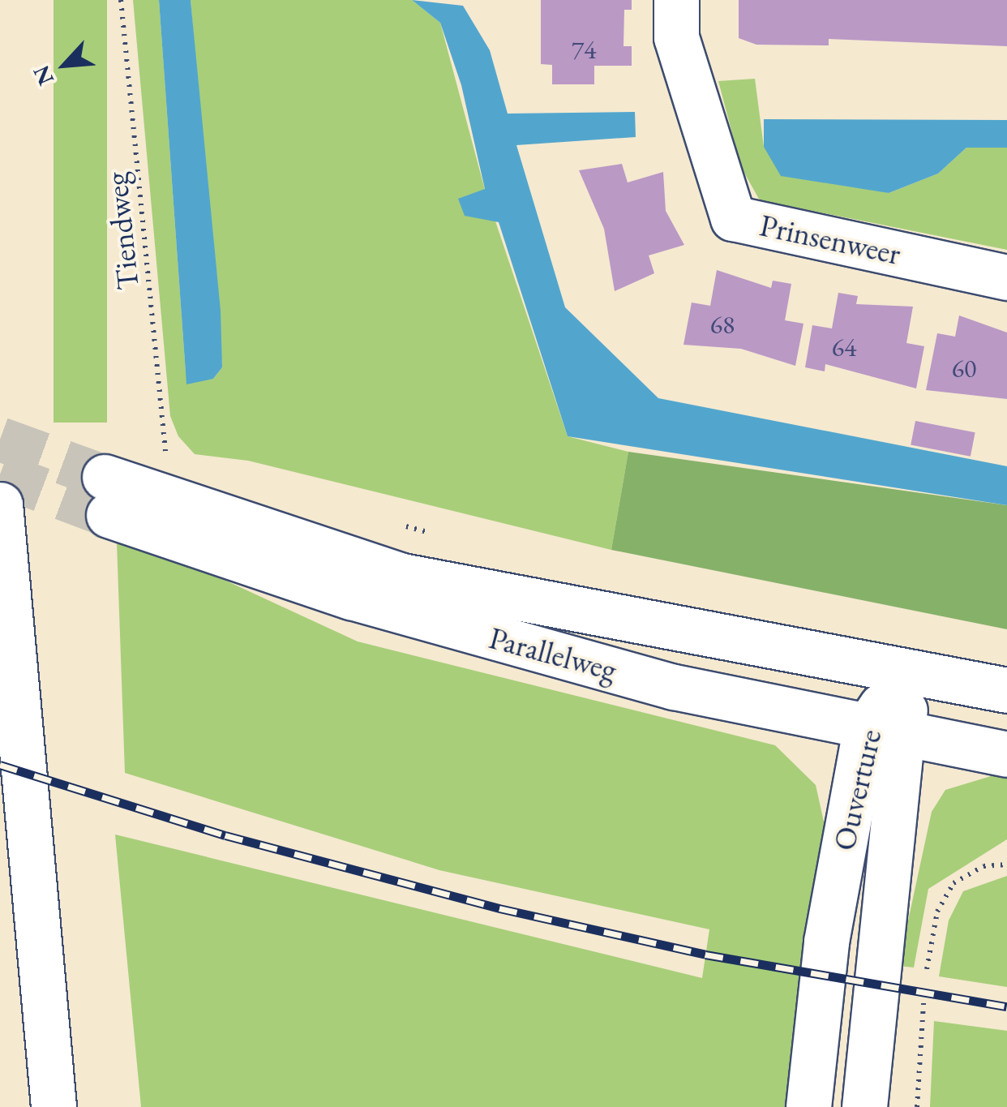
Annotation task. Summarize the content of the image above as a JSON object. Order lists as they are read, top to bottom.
{
  "streets": {
    "main road": ["Prinsenweer", "Parallelweg", "Ouverture"],
    "path": ["Tiendweg"]
  },
  "crossings": [
    ["Parallelweg", "Ouverture"]
  ],
  "house_numbers": [
    "74",
    "68",
    "64",
    "60"
  ],
  "north": "bottom left"
}
